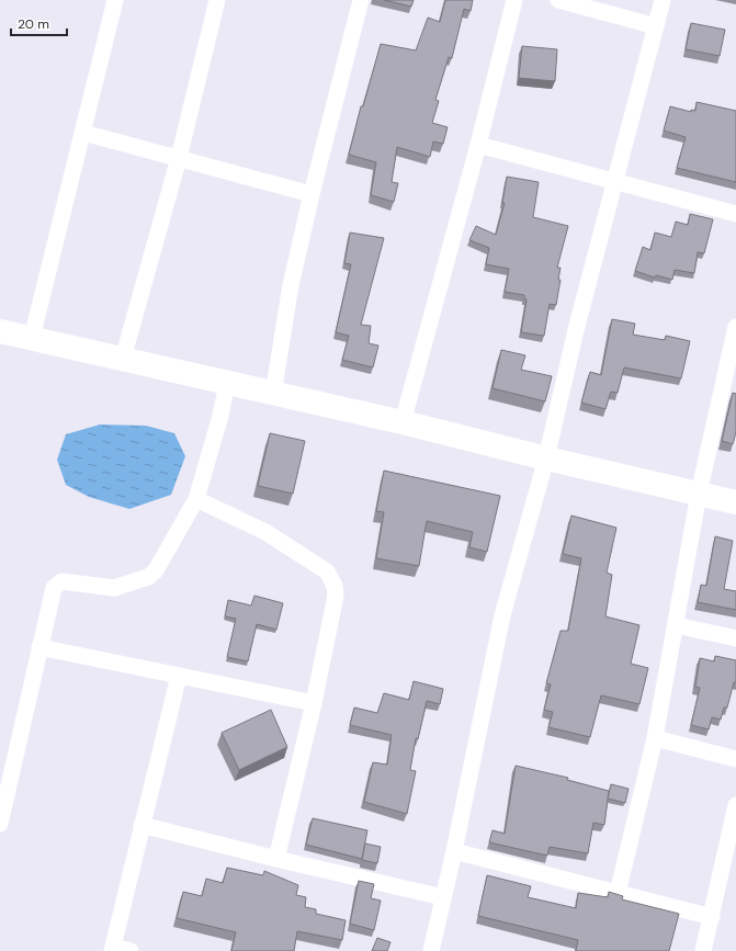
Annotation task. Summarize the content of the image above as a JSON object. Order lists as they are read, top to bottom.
{
  "scale_bar": "20 m"
}
